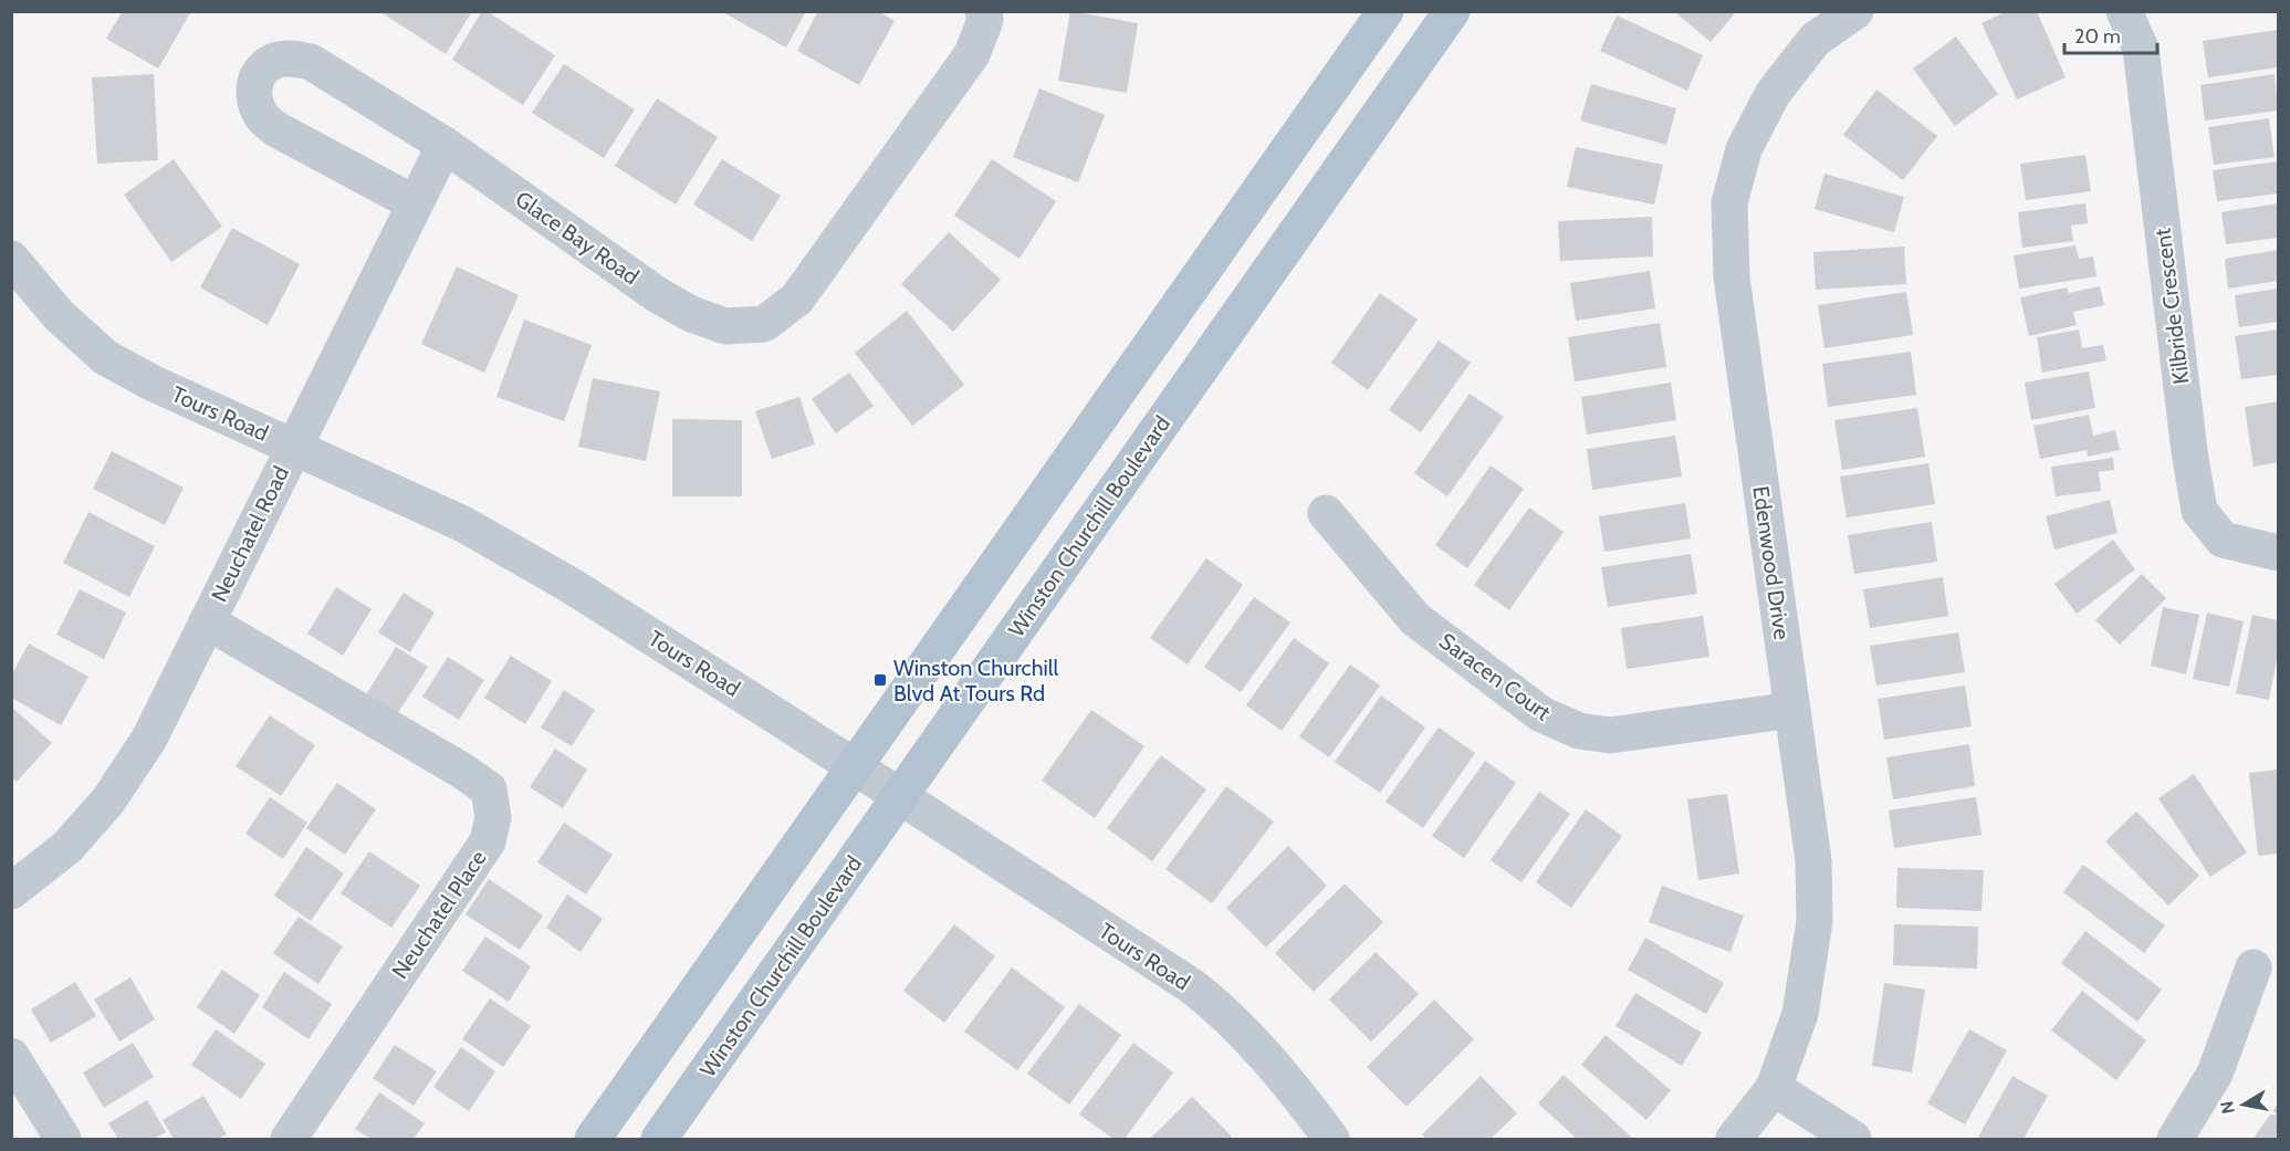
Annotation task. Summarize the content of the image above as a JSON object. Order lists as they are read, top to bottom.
{
  "streets": {
    "main road": ["Winston Churchill Boulevard"],
    "street": [
      "Glace Bay Road",
      "Kilbride Crescent",
      "Tours Road",
      "Neuchatel Road",
      "Edenwood Drive",
      "Saracen Court",
      "Neuchatel Place"
    ]
  },
  "crossings": [
    ["Glace Bay Road", "Neuchatel Road"],
    ["Tours Road", "Winston Churchill Boulevard"],
    ["Tours Road", "Neuchatel Road"],
    ["Neuchatel Road", "Neuchatel Place"],
    ["Edenwood Drive", "Saracen Court"]
  ],
  "places": {
    "transit": ["Winston Churchill Blvd At Tours Rd"]
  },
  "scale_bar": "20 m",
  "north": "left"
}
